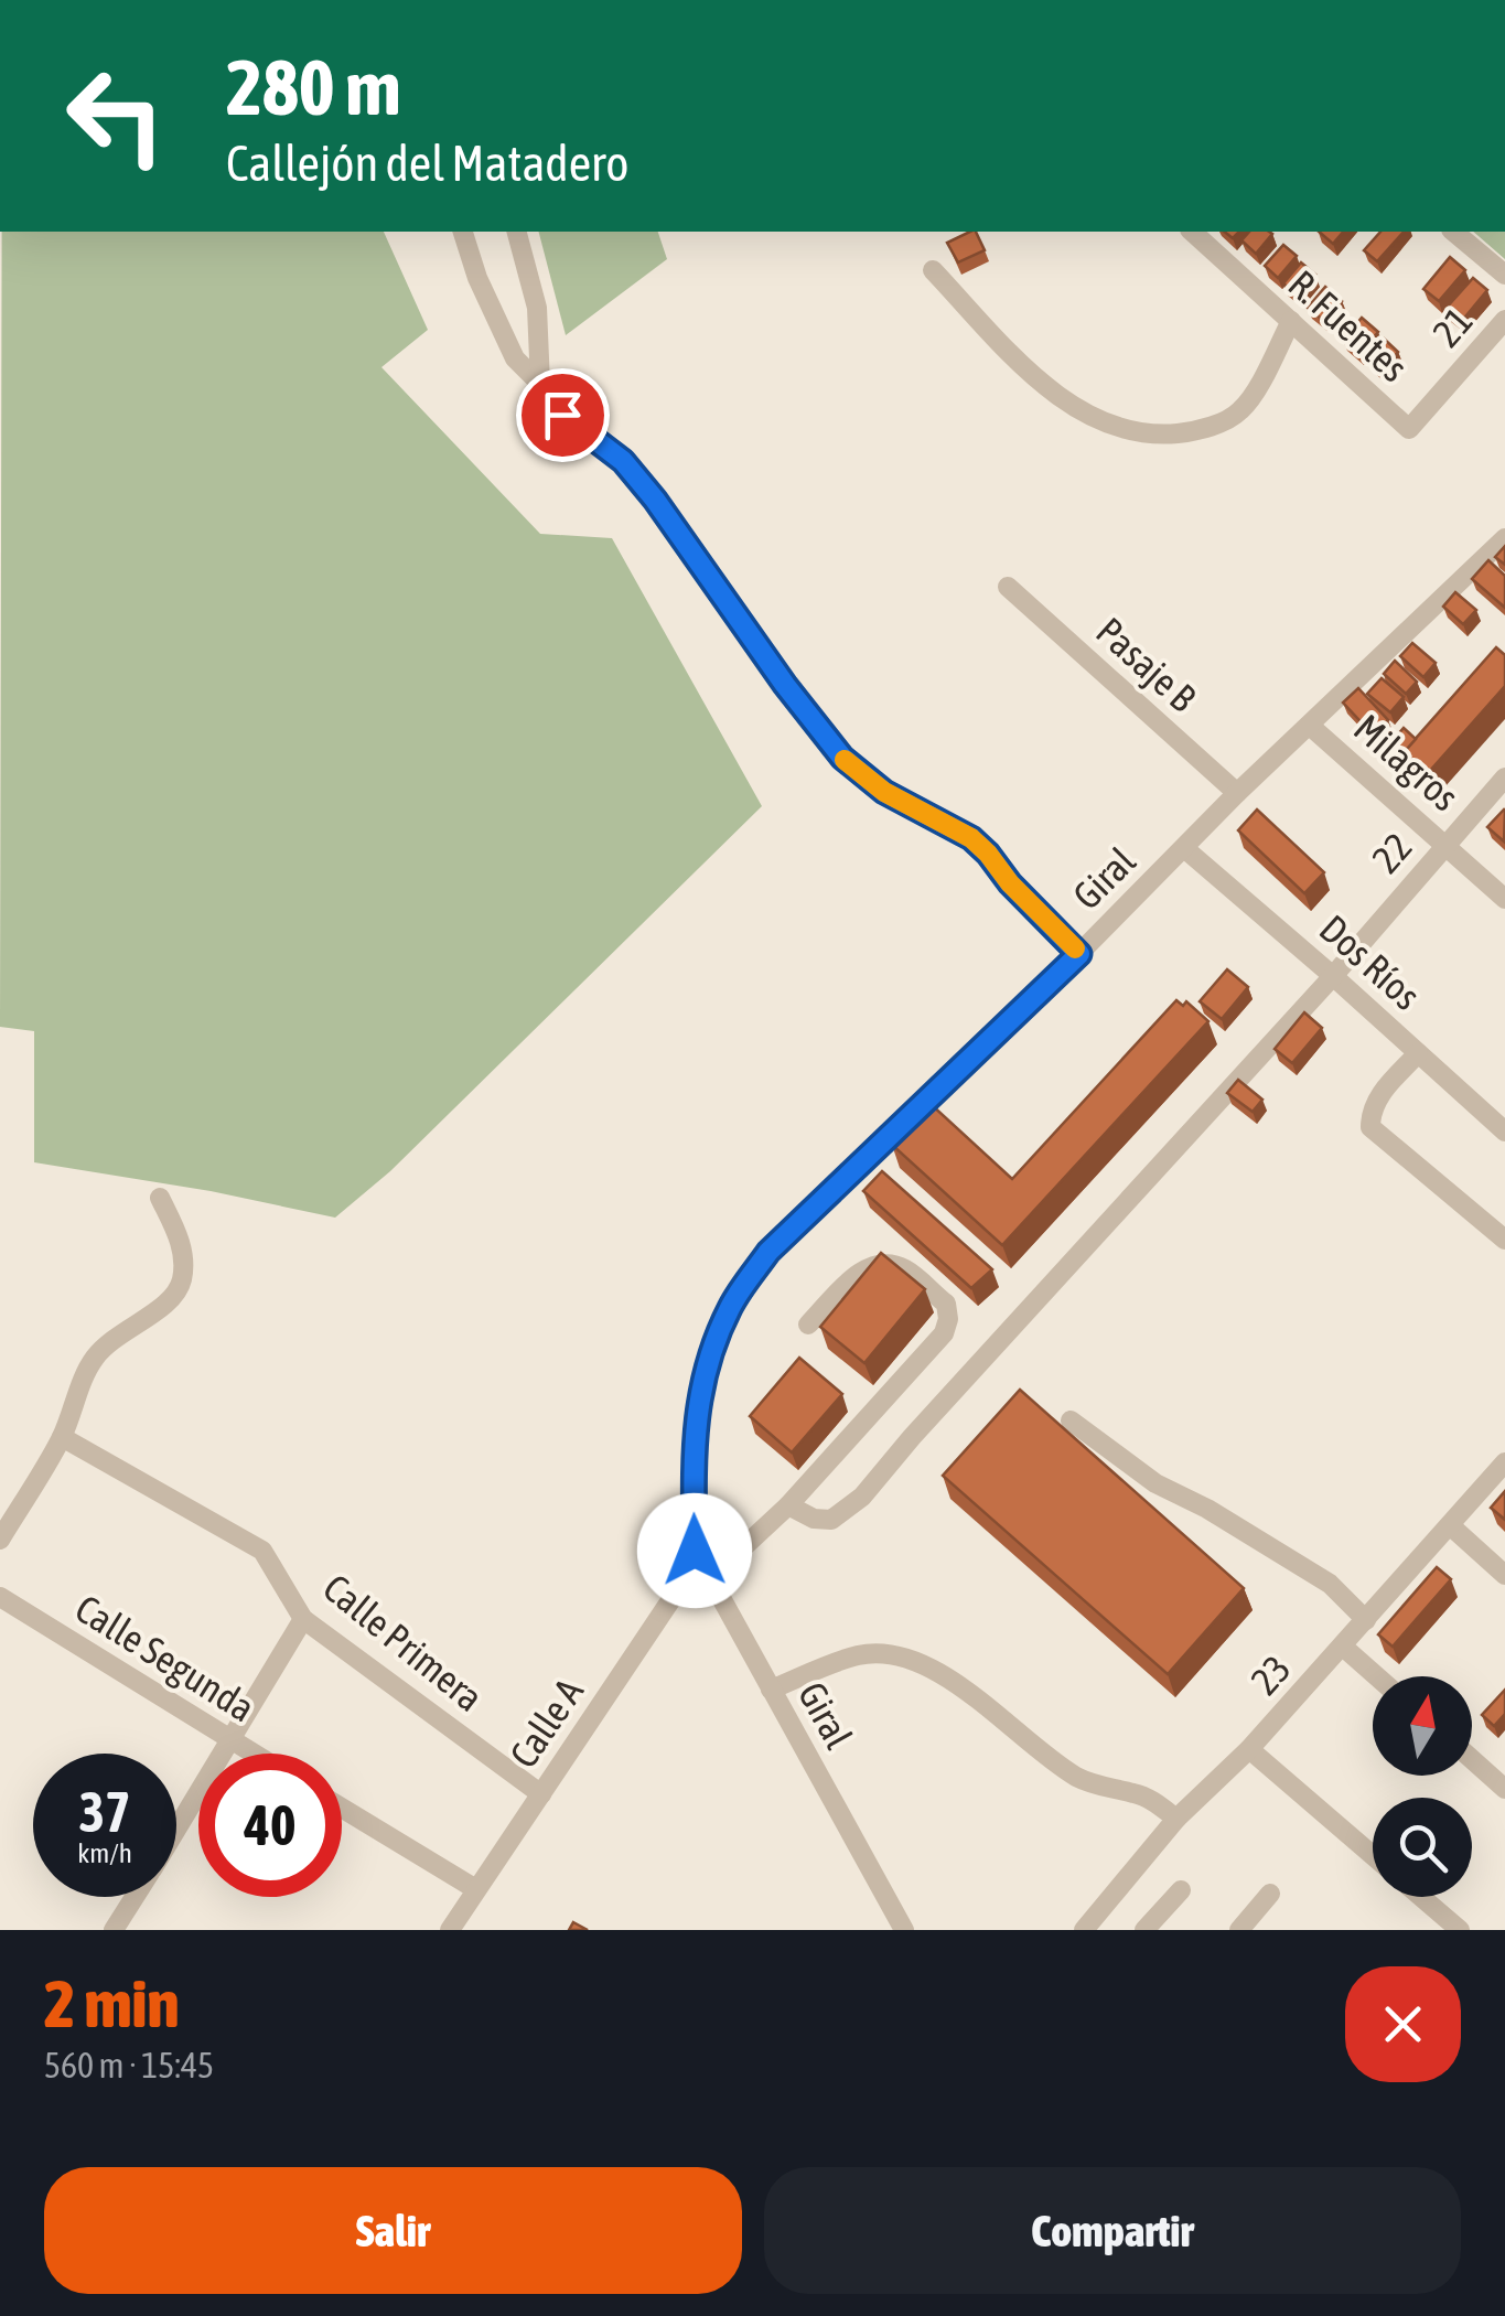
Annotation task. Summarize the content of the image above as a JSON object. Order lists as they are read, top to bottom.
{
  "streets": {
    "street": [
      "R. Fuentes",
      "21",
      "Pasaje B",
      "Milagros",
      "22",
      "Giral",
      "Dos Ríos",
      "Calle Primera",
      "Calle Segunda",
      "23",
      "Calle A"
    ]
  },
  "crossings": [
    ["R. Fuentes", "21"],
    ["Pasaje B", "Giral"],
    ["Milagros", "22"],
    ["Milagros", "Giral"],
    ["22", "Dos Ríos"],
    ["Giral", "Dos Ríos"],
    ["Giral", "Calle A"],
    ["Calle Primera", "Calle A"]
  ],
  "north": "top",
  "page": {
    "turn": ["280 m", "Callejón del Matadero"],
    "speed": "37 km/h",
    "limit": "40",
    "heading": ["2 min", "560 m · 15:45"],
    "buttons": ["Salir", "Compartir"]
  }
}
